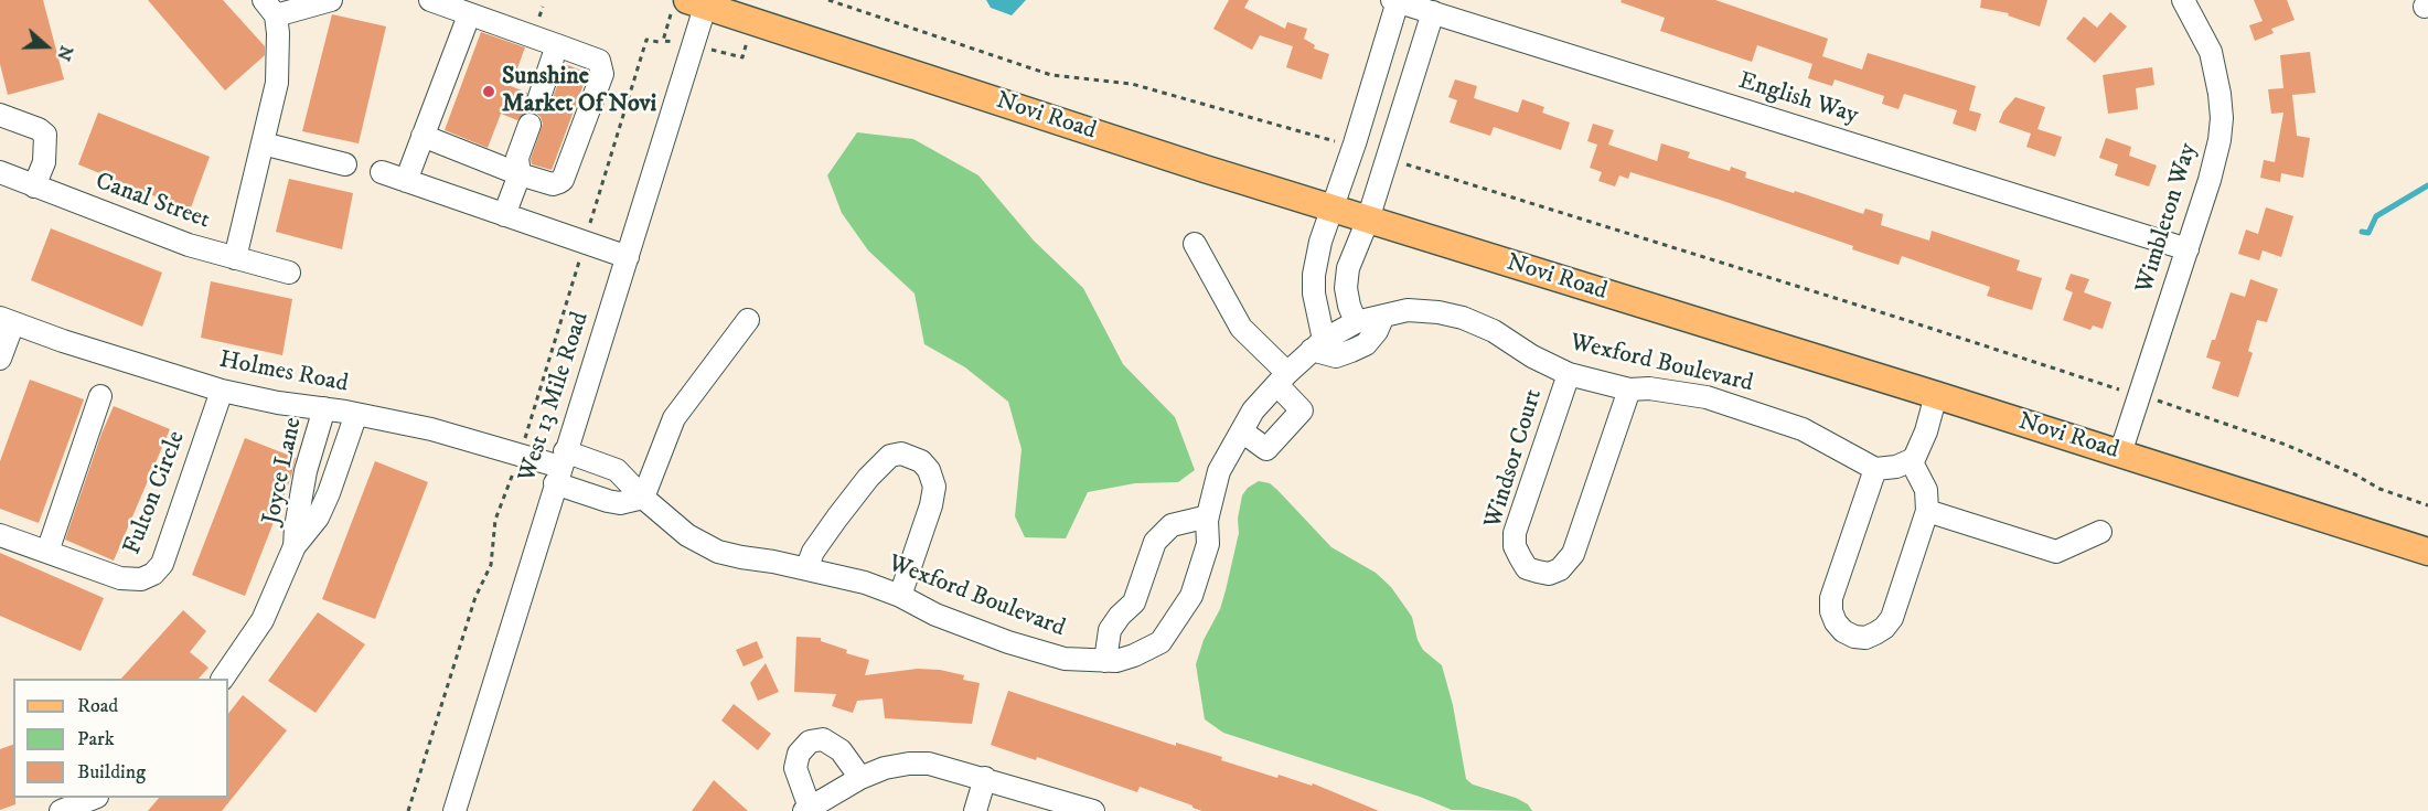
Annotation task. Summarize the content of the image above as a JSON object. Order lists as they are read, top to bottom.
{
  "streets": {
    "main road": ["Novi Road"],
    "street": [
      "English Way",
      "Canal Street",
      "Wimbleton Way",
      "Wexford Boulevard",
      "Holmes Road",
      "West 13 Mile Road",
      "Windsor Court",
      "Joyce Lane",
      "Fulton Circle"
    ]
  },
  "crossings": [
    ["English Way", "Wimbleton Way"],
    ["Novi Road", "Wimbleton Way"],
    ["Novi Road", "West 13 Mile Road"],
    ["Wexford Boulevard", "Holmes Road"],
    ["Wexford Boulevard", "West 13 Mile Road"],
    ["Wexford Boulevard", "Windsor Court"],
    ["Holmes Road", "West 13 Mile Road"],
    ["Holmes Road", "Joyce Lane"],
    ["Holmes Road", "Fulton Circle"]
  ],
  "places": ["Sunshine Market Of Novi"],
  "legend": ["Road", "Park", "Building"],
  "north": "right"
}
